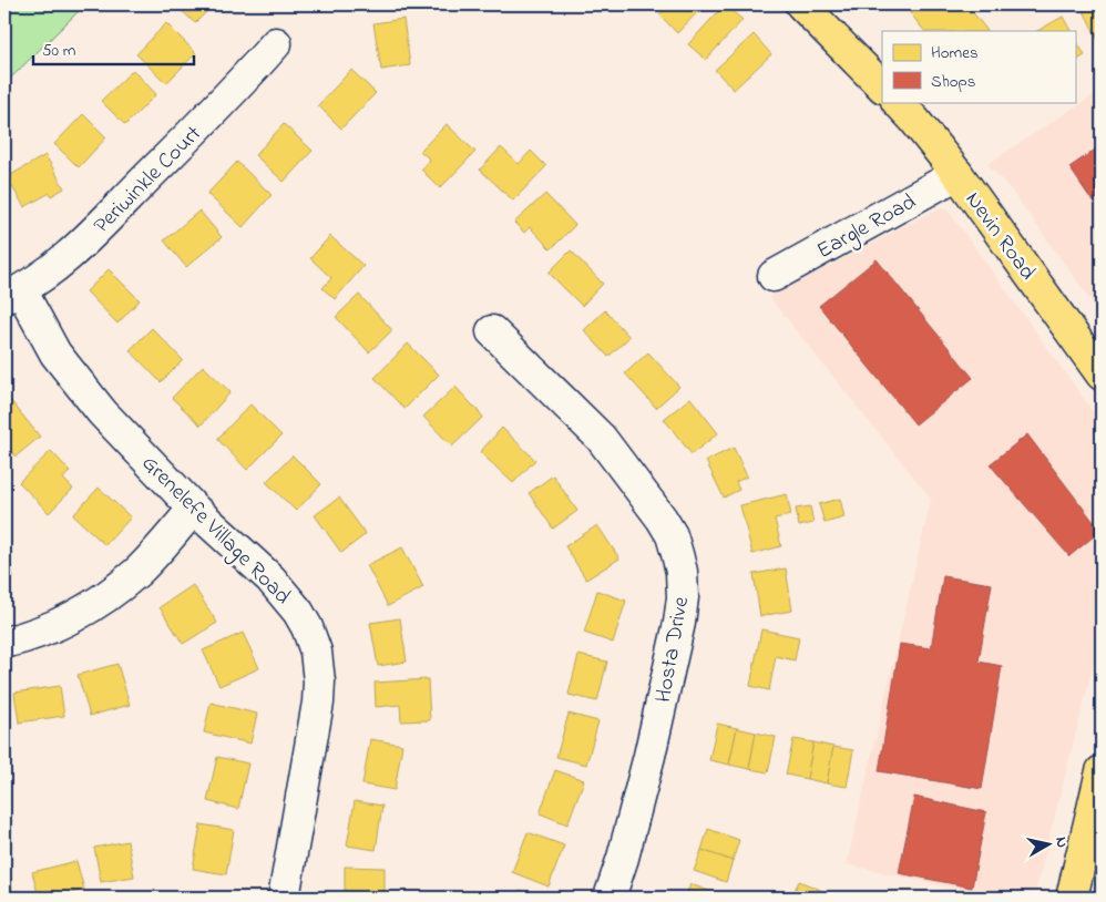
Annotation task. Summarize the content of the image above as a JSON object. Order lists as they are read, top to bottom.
{
  "streets": {
    "main road": ["Nevin Road"],
    "street": [
      "Periwinkle Court",
      "Eargle Road",
      "Grenelefe Village Road",
      "Hosta Drive"
    ]
  },
  "crossings": [
    ["Periwinkle Court", "Grenelefe Village Road"],
    ["Eargle Road", "Nevin Road"]
  ],
  "legend": ["Homes", "Shops"],
  "scale_bar": "50 m",
  "north": "right"
}
